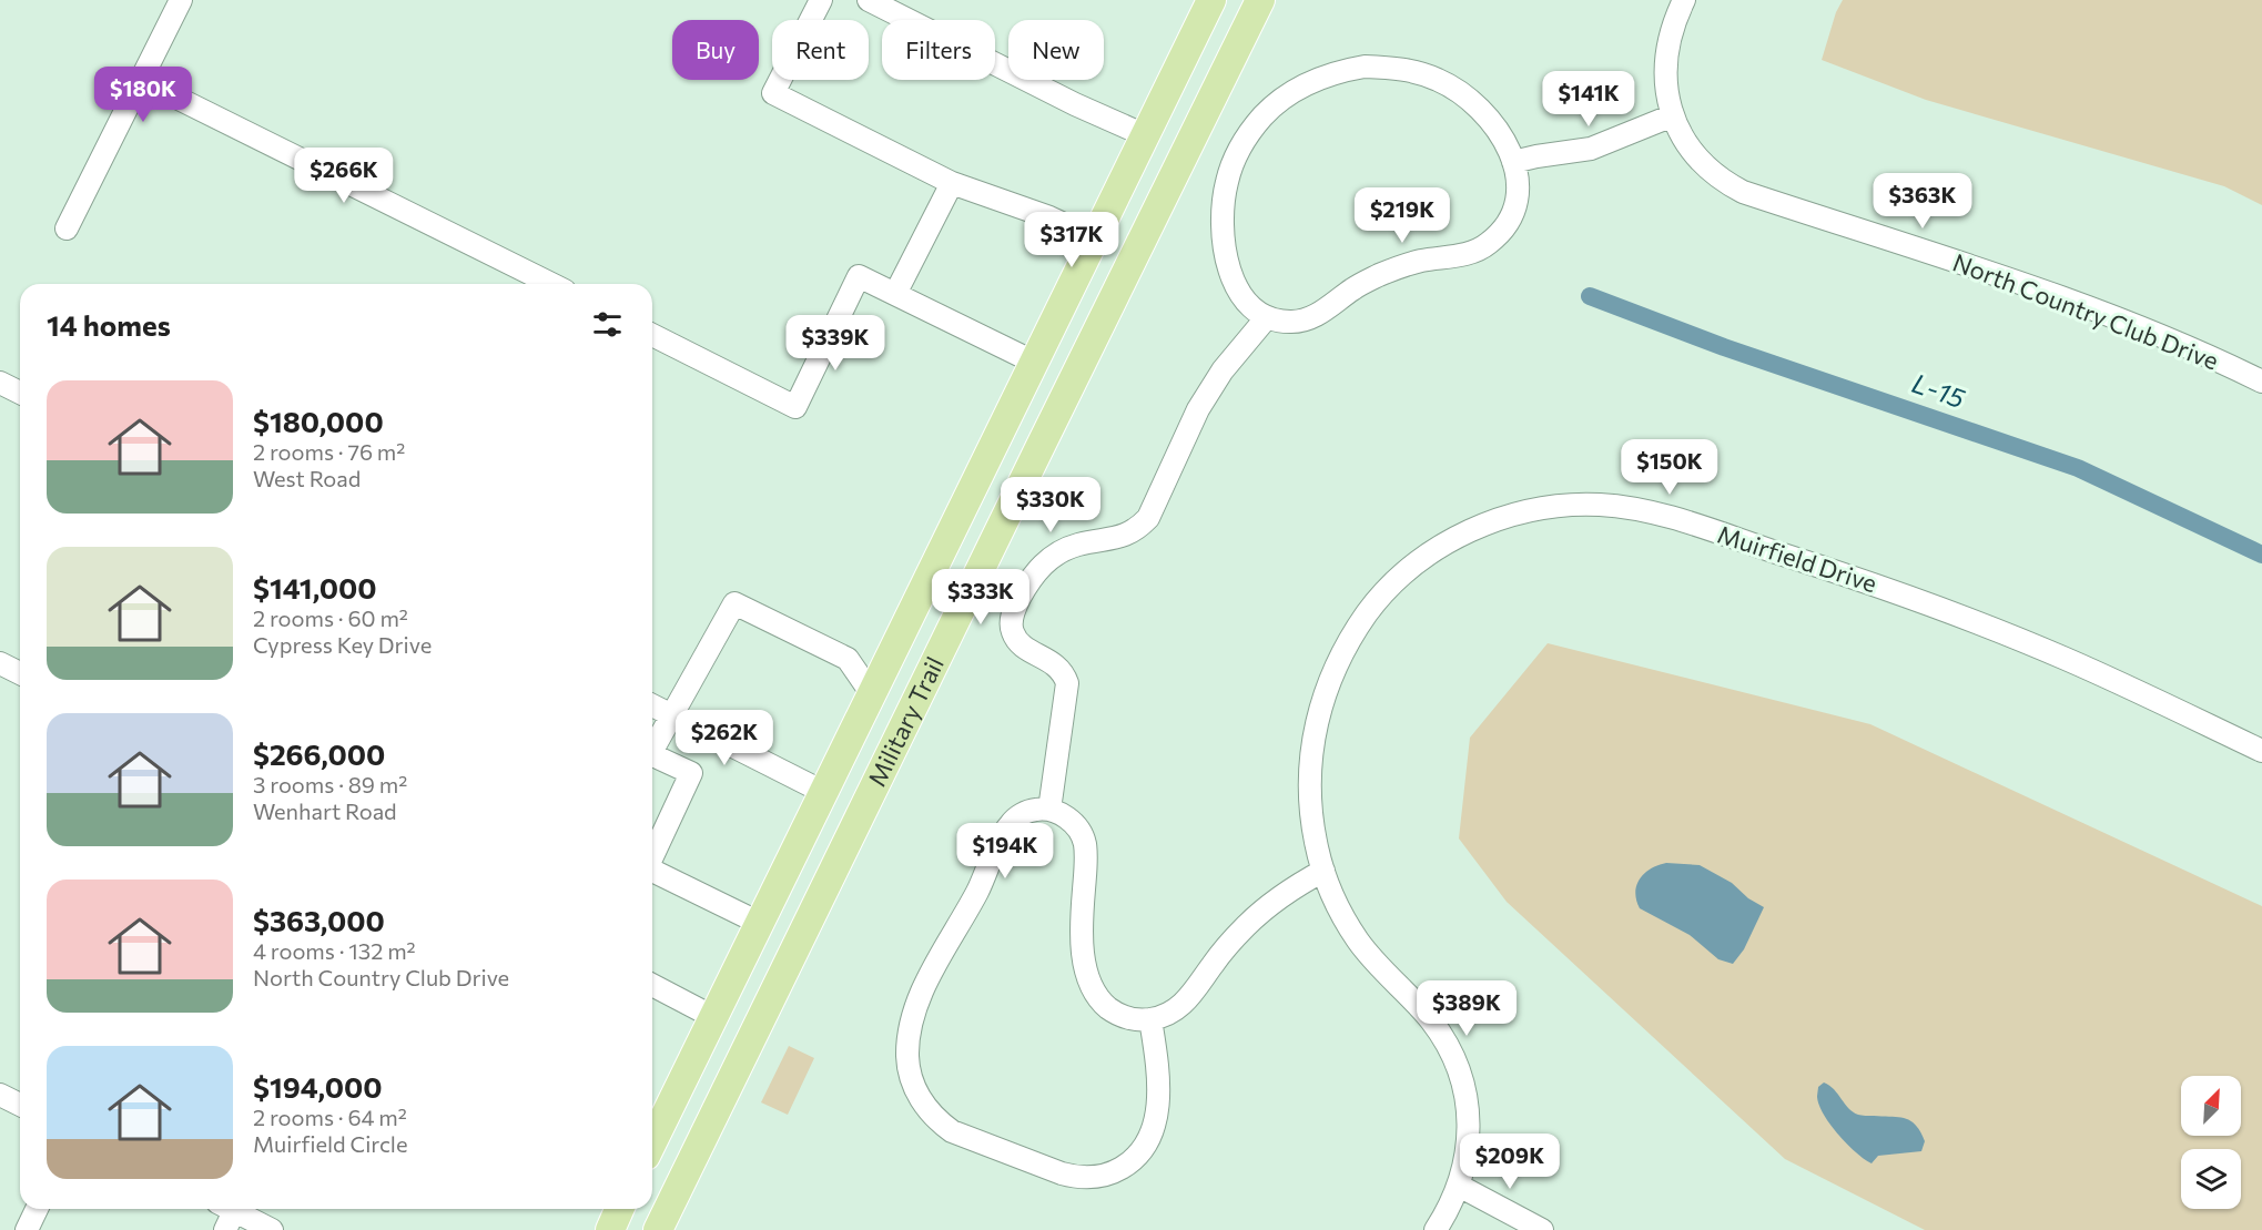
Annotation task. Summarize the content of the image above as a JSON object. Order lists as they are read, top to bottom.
{
  "streets": {
    "main road": ["Military Trail"],
    "street": ["North Country Club Drive", "Muirfield Drive"]
  },
  "water": ["L-15"],
  "north": "top right",
  "page": {
    "chip": [
      "Buy",
      "Rent",
      "Filters",
      "New"
    ],
    "price": [
      "$180K",
      "$141K",
      "$266K",
      "$363K",
      "$219K",
      "$317K",
      "$339K",
      "$150K",
      "$330K",
      "$333K",
      "$262K",
      "$194K",
      "$389K",
      "$209K"
    ],
    "heading": "14 homes",
    "list": [
      {
        "name": "$180,000",
        "note": "2 rooms · 76 m² · West Road"
      },
      {
        "name": "$141,000",
        "note": "2 rooms · 60 m² · Cypress Key Drive"
      },
      {
        "name": "$266,000",
        "note": "3 rooms · 89 m² · Wenhart Road"
      },
      {
        "name": "$363,000",
        "note": "4 rooms · 132 m² · North Country Club Drive"
      },
      {
        "name": "$194,000",
        "note": "2 rooms · 64 m² · Muirfield Circle"
      }
    ]
  }
}
